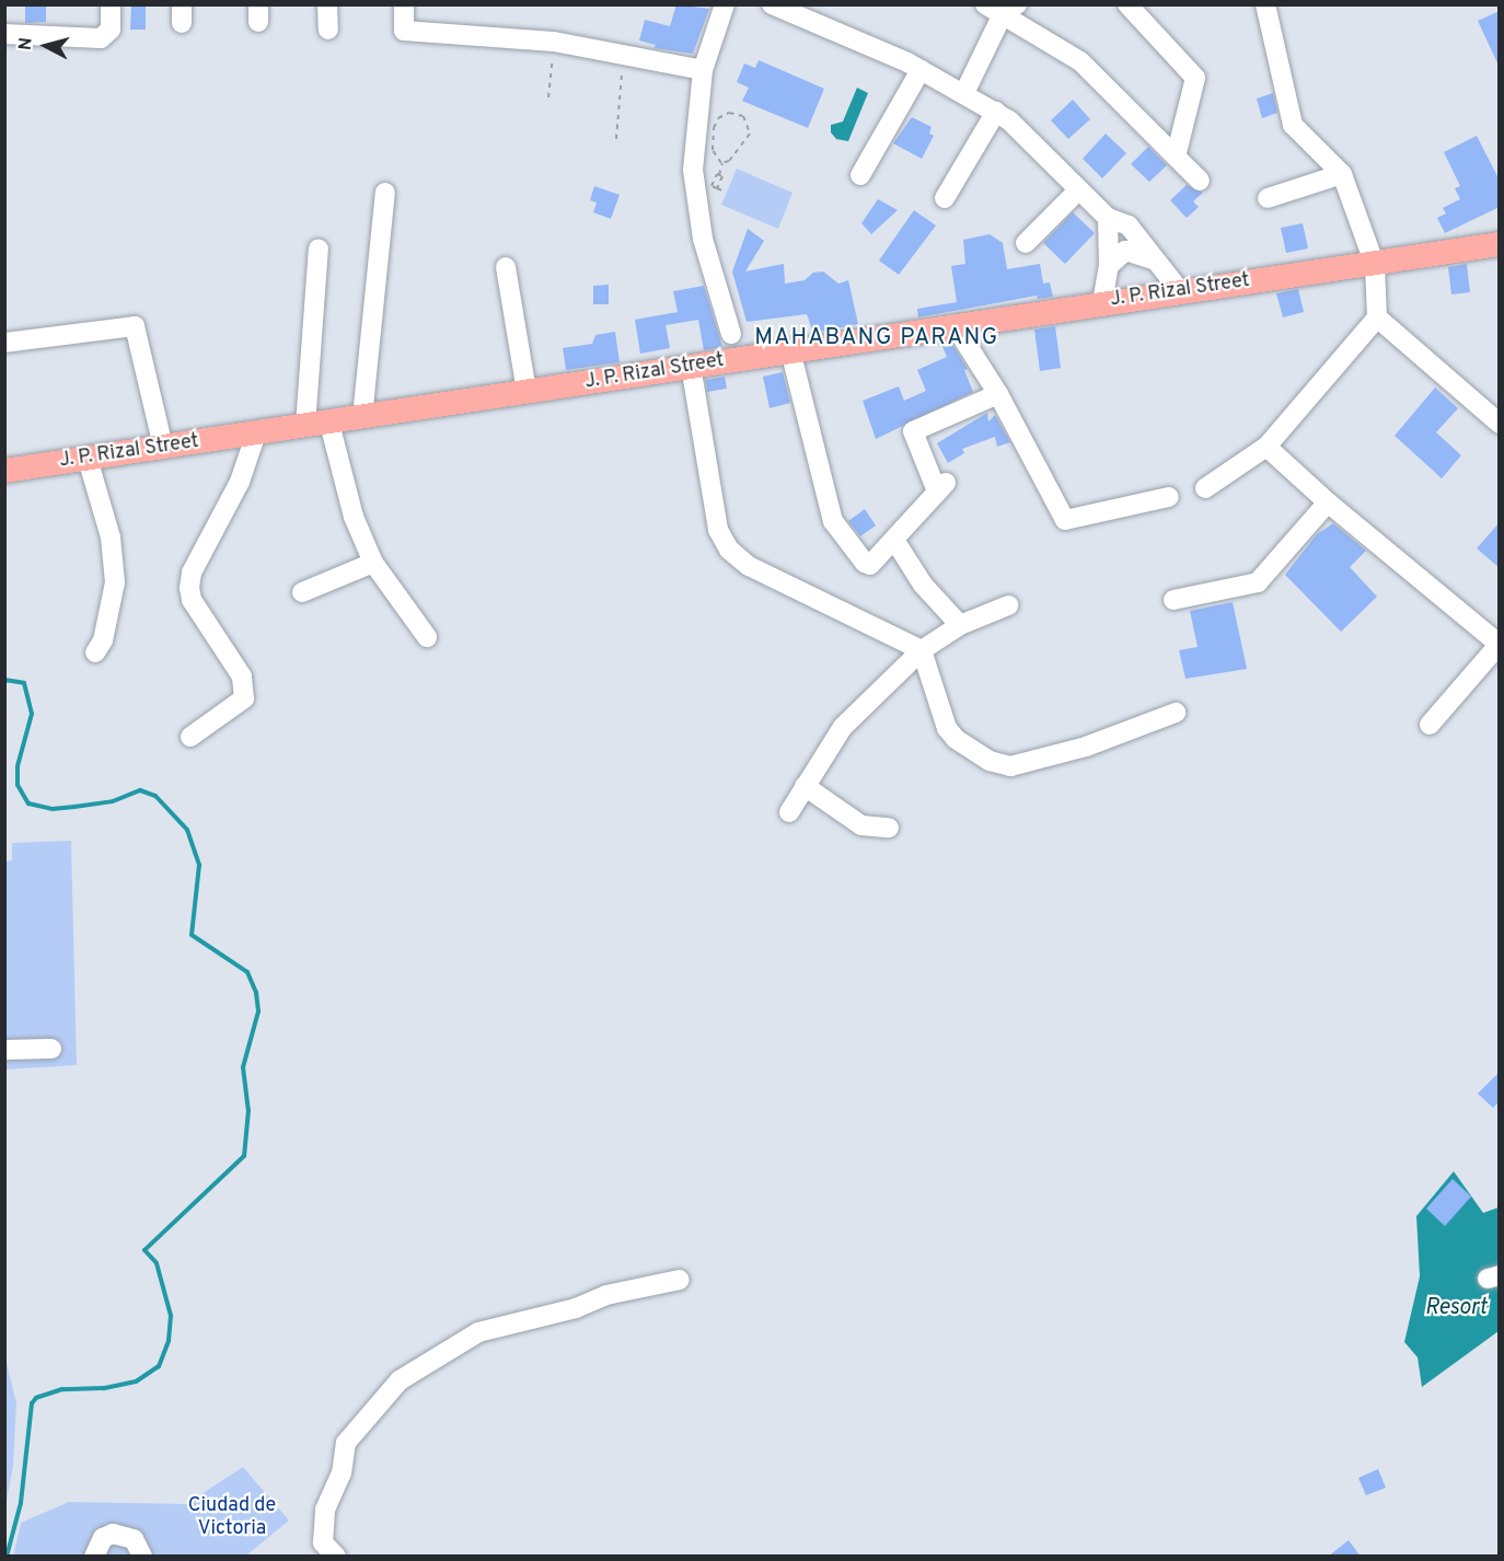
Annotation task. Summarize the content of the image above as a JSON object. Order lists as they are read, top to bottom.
{
  "streets": {
    "main road": ["J. P. Rizal Street"]
  },
  "districts": ["MAHABANG PARANG"],
  "water": ["Resort"],
  "parks": ["Ciudad de Victoria"],
  "north": "left"
}
